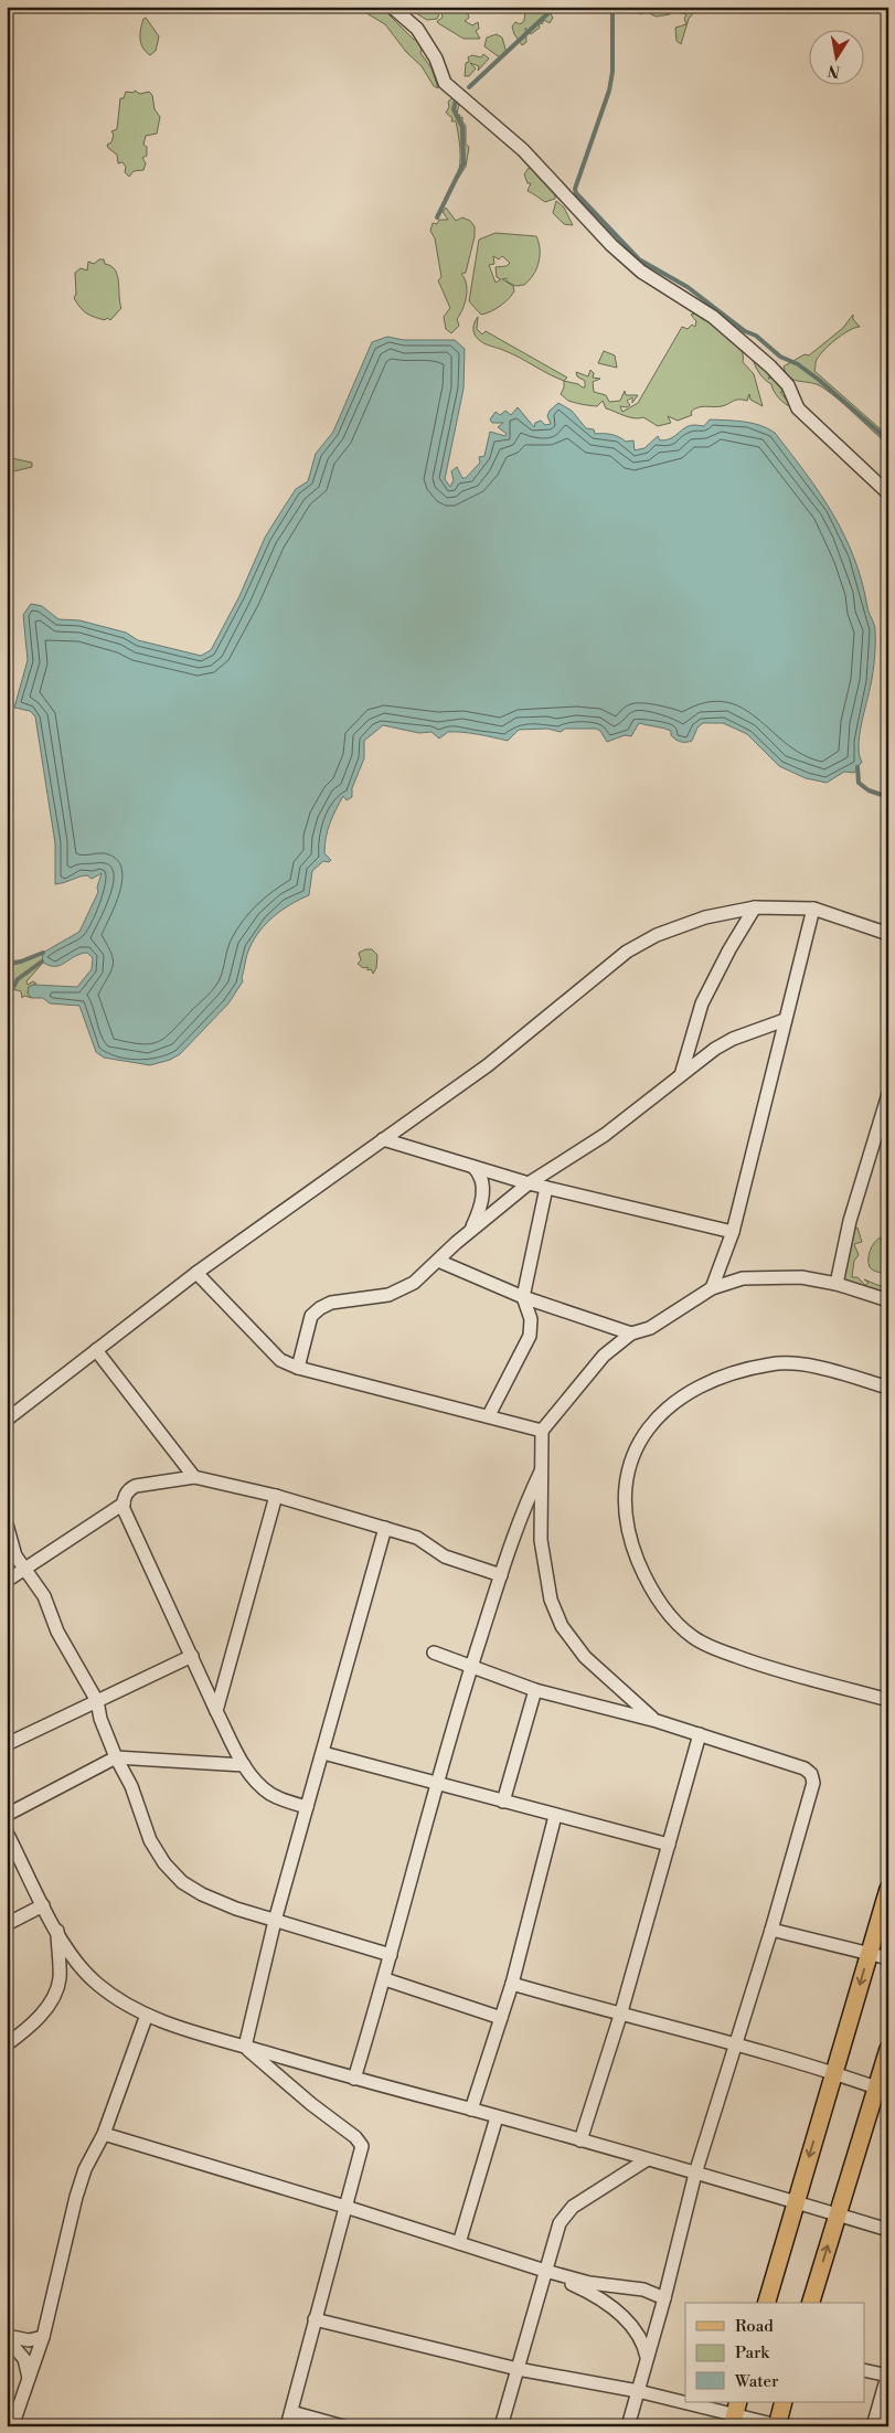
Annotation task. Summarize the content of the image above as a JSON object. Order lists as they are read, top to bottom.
{
  "legend": ["Road", "Park", "Water"],
  "north": "bottom"
}
